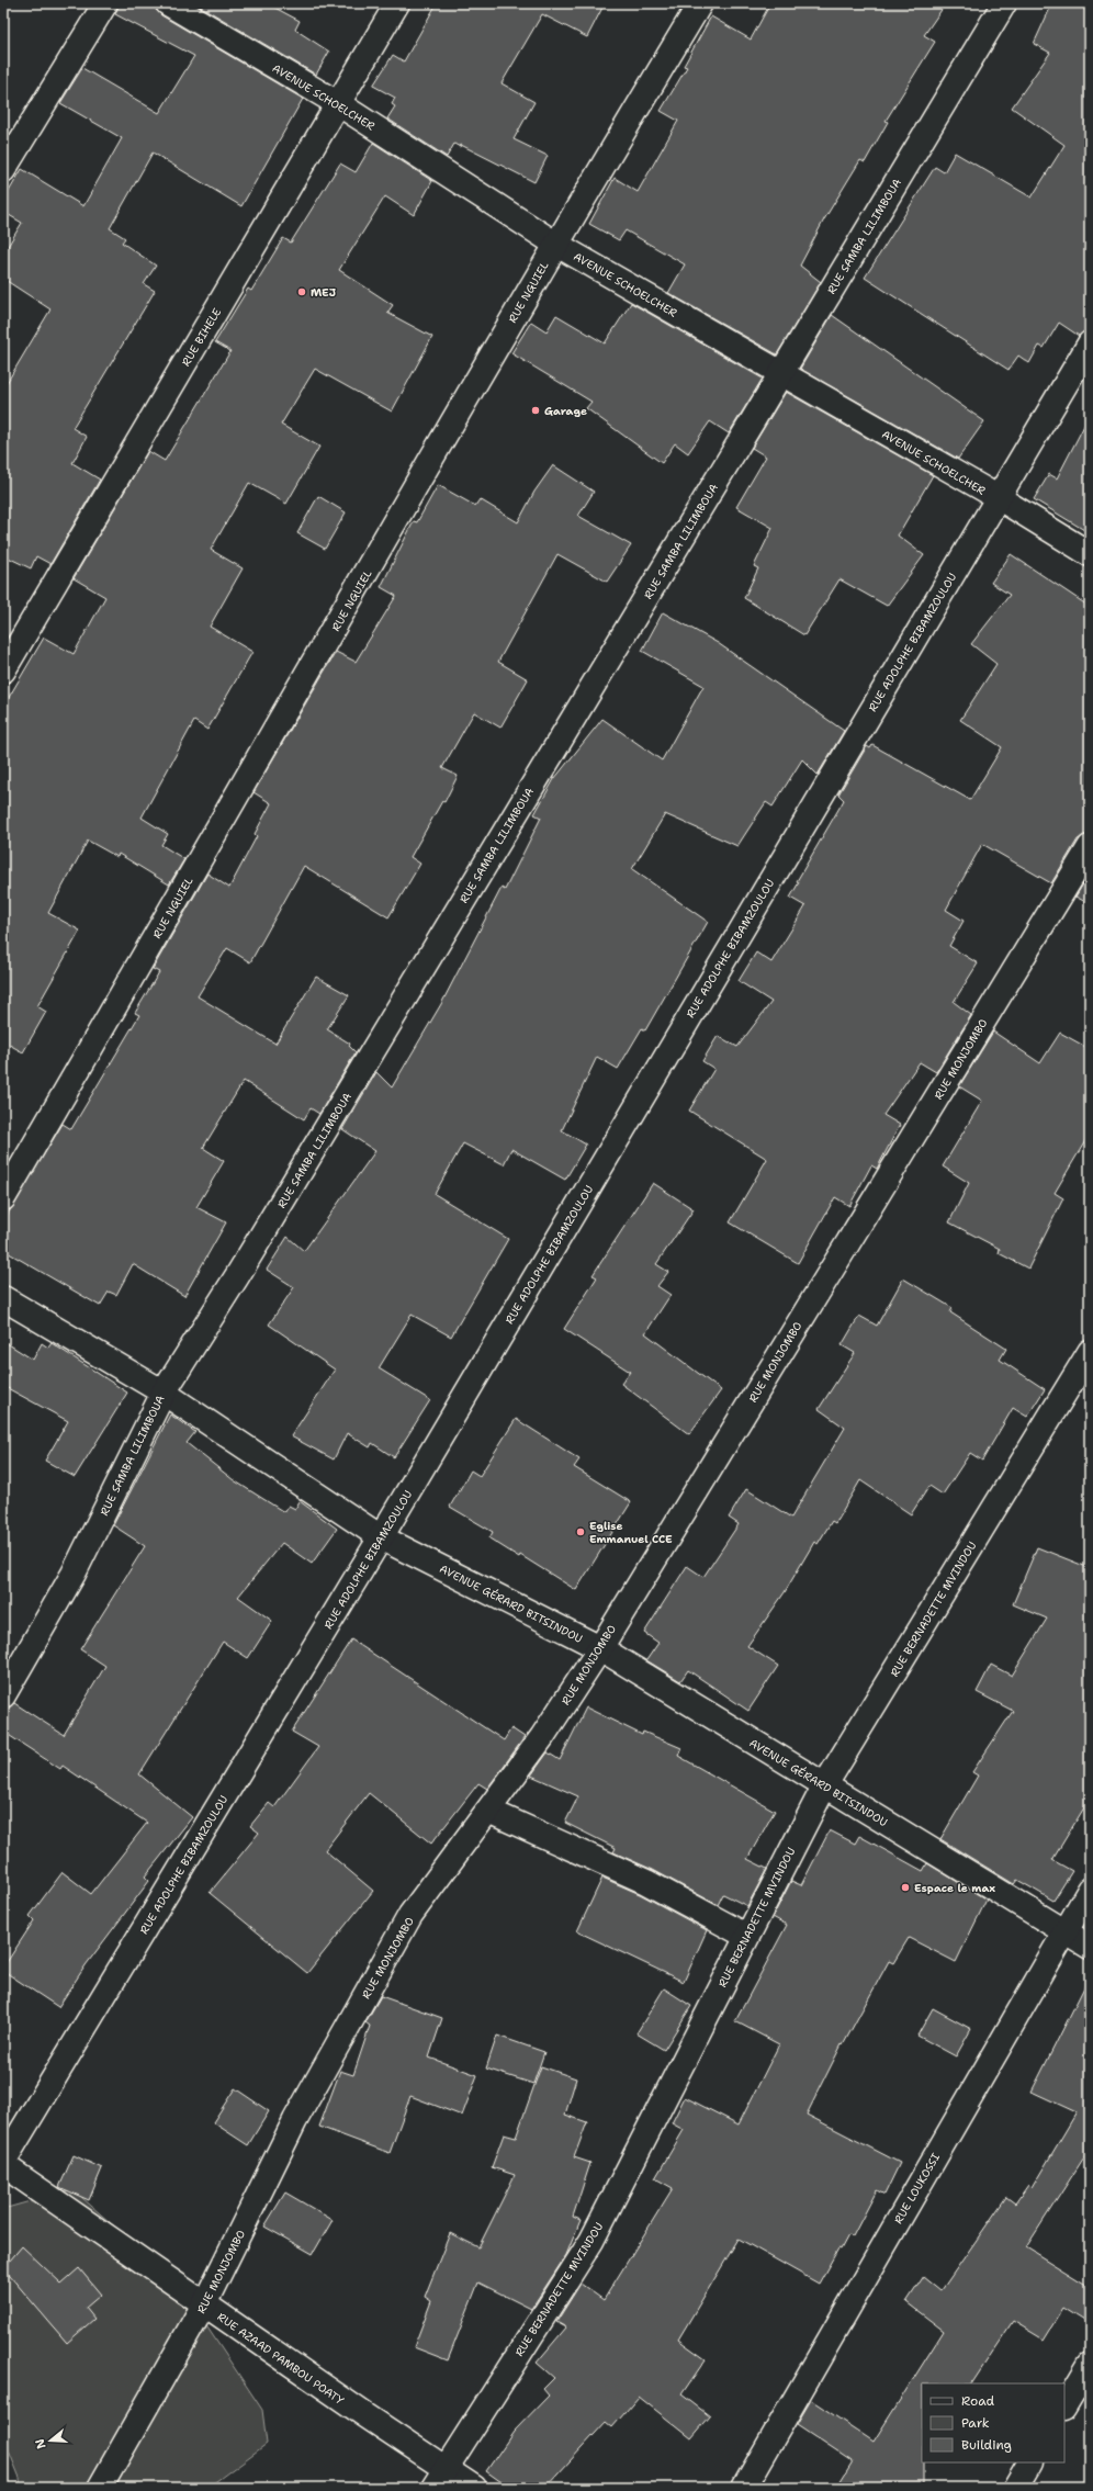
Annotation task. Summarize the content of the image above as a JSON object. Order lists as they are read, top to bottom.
{
  "streets": {
    "street": [
      "AVENUE SCHOELCHER",
      "RUE SAMBA LILIMBOUA",
      "RUE NGUIEL",
      "RUE BIHELE",
      "RUE ADOLPHE BIBAMZOULOU",
      "RUE MONJOMBO",
      "AVENUE GÉRARD BITSINDOU",
      "RUE BERNADETTE MVINDOU",
      "RUE LOUKOSSI",
      "RUE AZAAD PAMBOU POATY"
    ]
  },
  "crossings": [
    ["AVENUE SCHOELCHER", "RUE SAMBA LILIMBOUA"],
    ["AVENUE SCHOELCHER", "RUE NGUIEL"],
    ["AVENUE SCHOELCHER", "RUE BIHELE"],
    ["AVENUE SCHOELCHER", "RUE ADOLPHE BIBAMZOULOU"],
    ["RUE SAMBA LILIMBOUA", "AVENUE GÉRARD BITSINDOU"],
    ["RUE ADOLPHE BIBAMZOULOU", "AVENUE GÉRARD BITSINDOU"],
    ["RUE MONJOMBO", "AVENUE GÉRARD BITSINDOU"],
    ["RUE MONJOMBO", "RUE AZAAD PAMBOU POATY"],
    ["AVENUE GÉRARD BITSINDOU", "RUE BERNADETTE MVINDOU"],
    ["AVENUE GÉRARD BITSINDOU", "RUE LOUKOSSI"],
    ["RUE BERNADETTE MVINDOU", "RUE AZAAD PAMBOU POATY"]
  ],
  "places": [
    "MEJ",
    "Garage",
    "Eglise Emmanuel CCE",
    "Espace le max"
  ],
  "legend": ["Road", "Park", "Building"],
  "north": "left"
}
